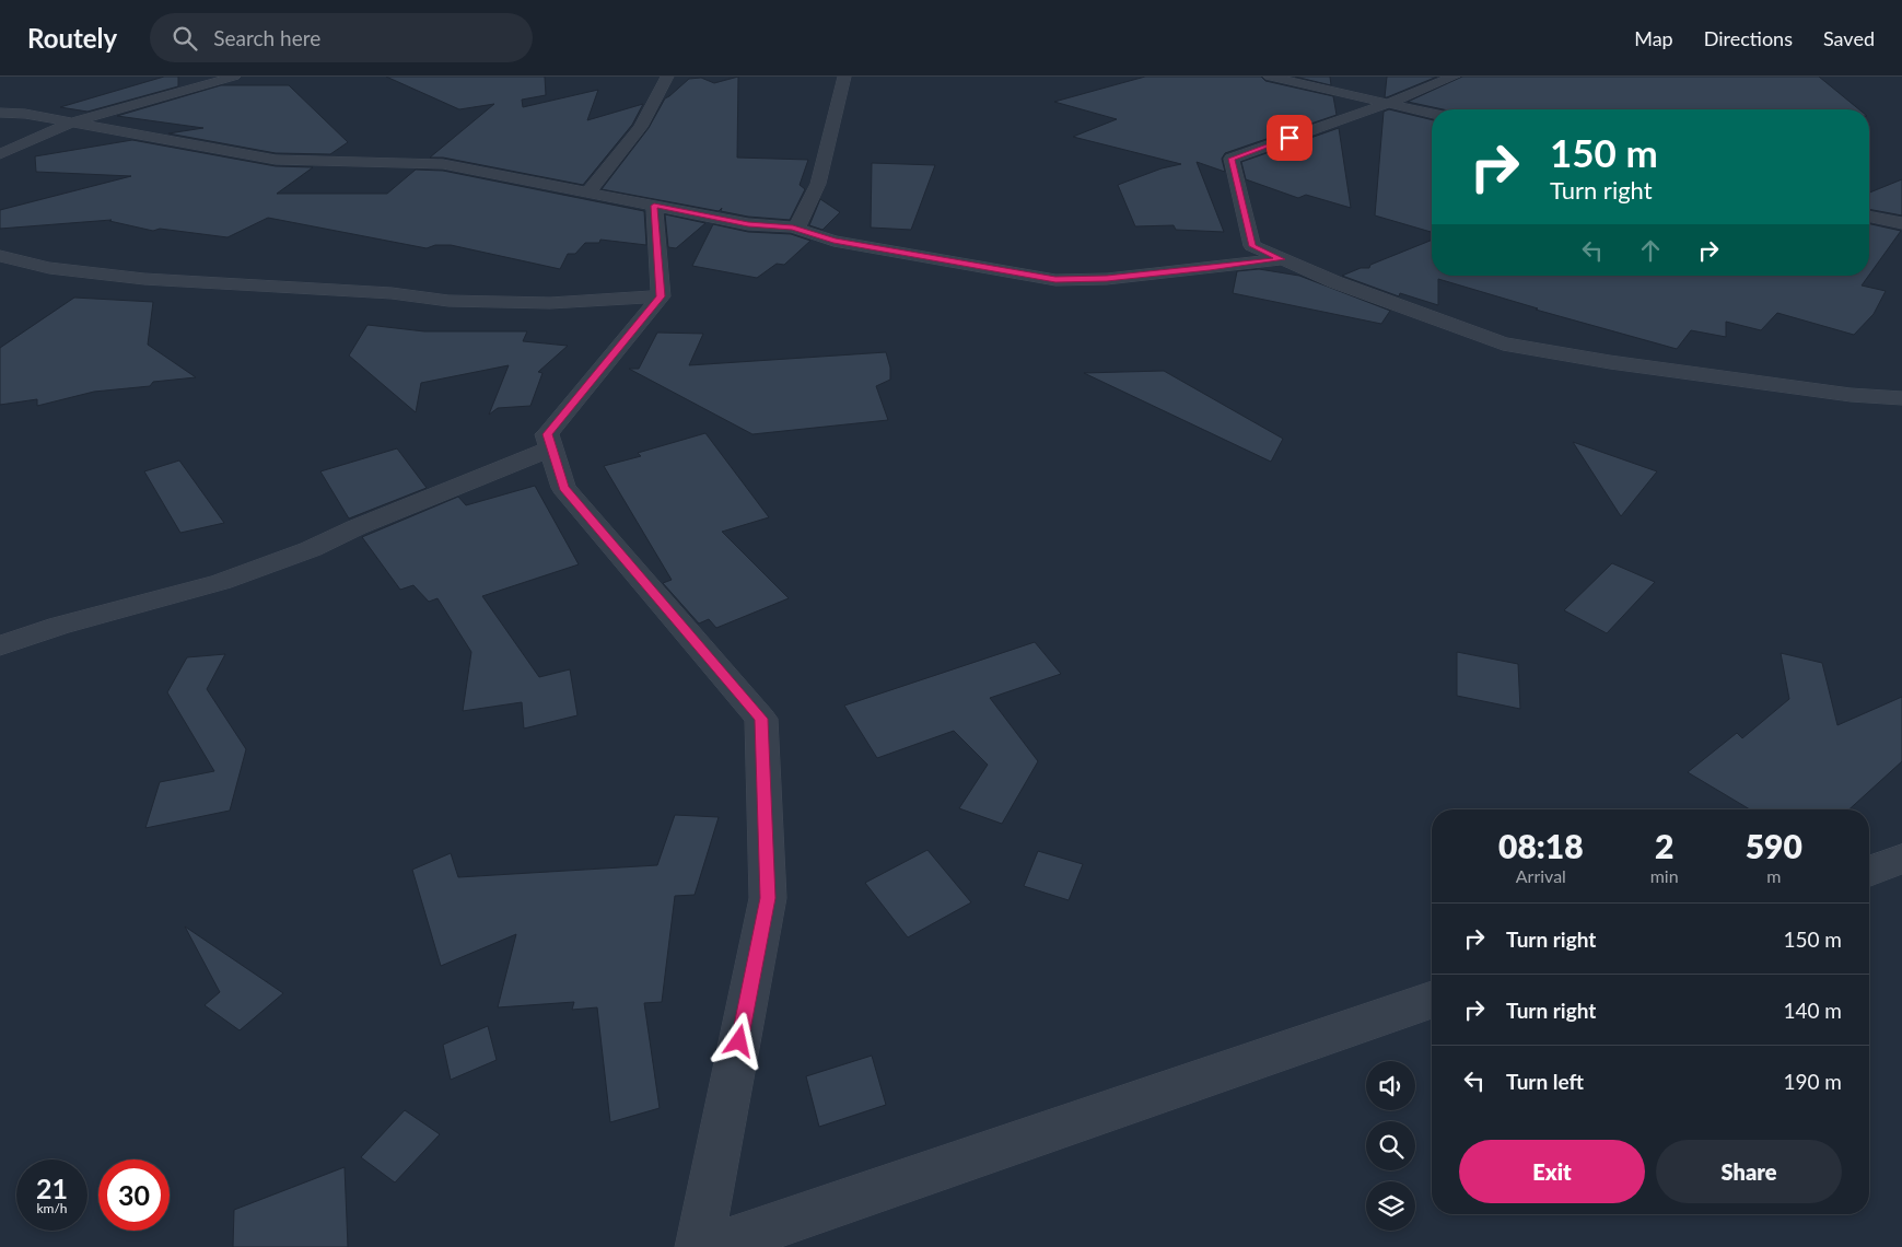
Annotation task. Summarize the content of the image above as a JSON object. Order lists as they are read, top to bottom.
{
  "page": {
    "header": "Routely",
    "search": "Search here",
    "nav": ["Map", "Directions", "Saved"],
    "turn": ["150 m", "Turn right"],
    "eta": [
      "08:18",
      "Arrival",
      "2",
      "min",
      "590",
      "m"
    ],
    "list": [
      {
        "name": "Turn right",
        "value": "150 m"
      },
      {
        "name": "Turn right",
        "value": "140 m"
      },
      {
        "name": "Turn left",
        "value": "190 m"
      }
    ],
    "buttons": ["Exit", "Share"],
    "speed": "21 km/h",
    "limit": "30"
  }
}
